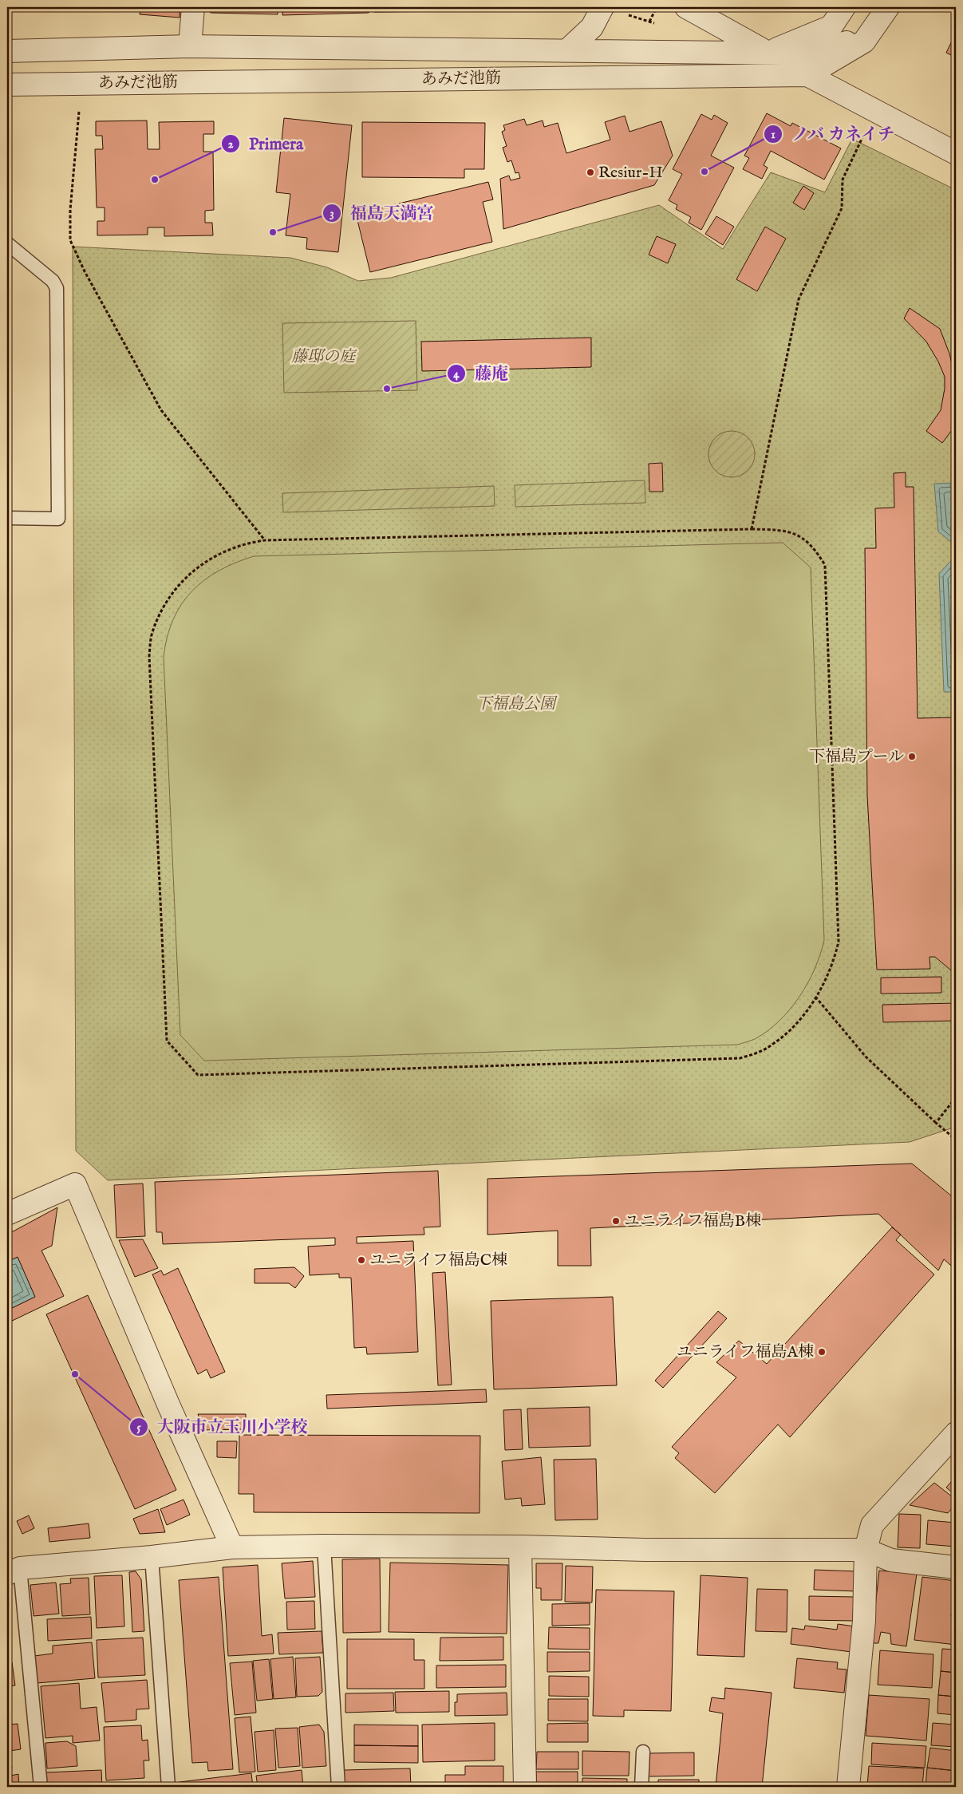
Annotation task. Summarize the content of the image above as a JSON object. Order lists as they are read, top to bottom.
{
  "streets": {
    "street": ["あみだ池筋"]
  },
  "parks": ["藤邸の庭", "下福島公園"],
  "places": [
    "ノバ カネイチ",
    "Resiur-H",
    "Primera",
    "福島天満宮",
    "藤庵",
    "下福島プール",
    "ユニライフ福島B棟",
    "ユニライフ福島C棟",
    "ユニライフ福島A棟",
    "大阪市立玉川小学校"
  ]
}
